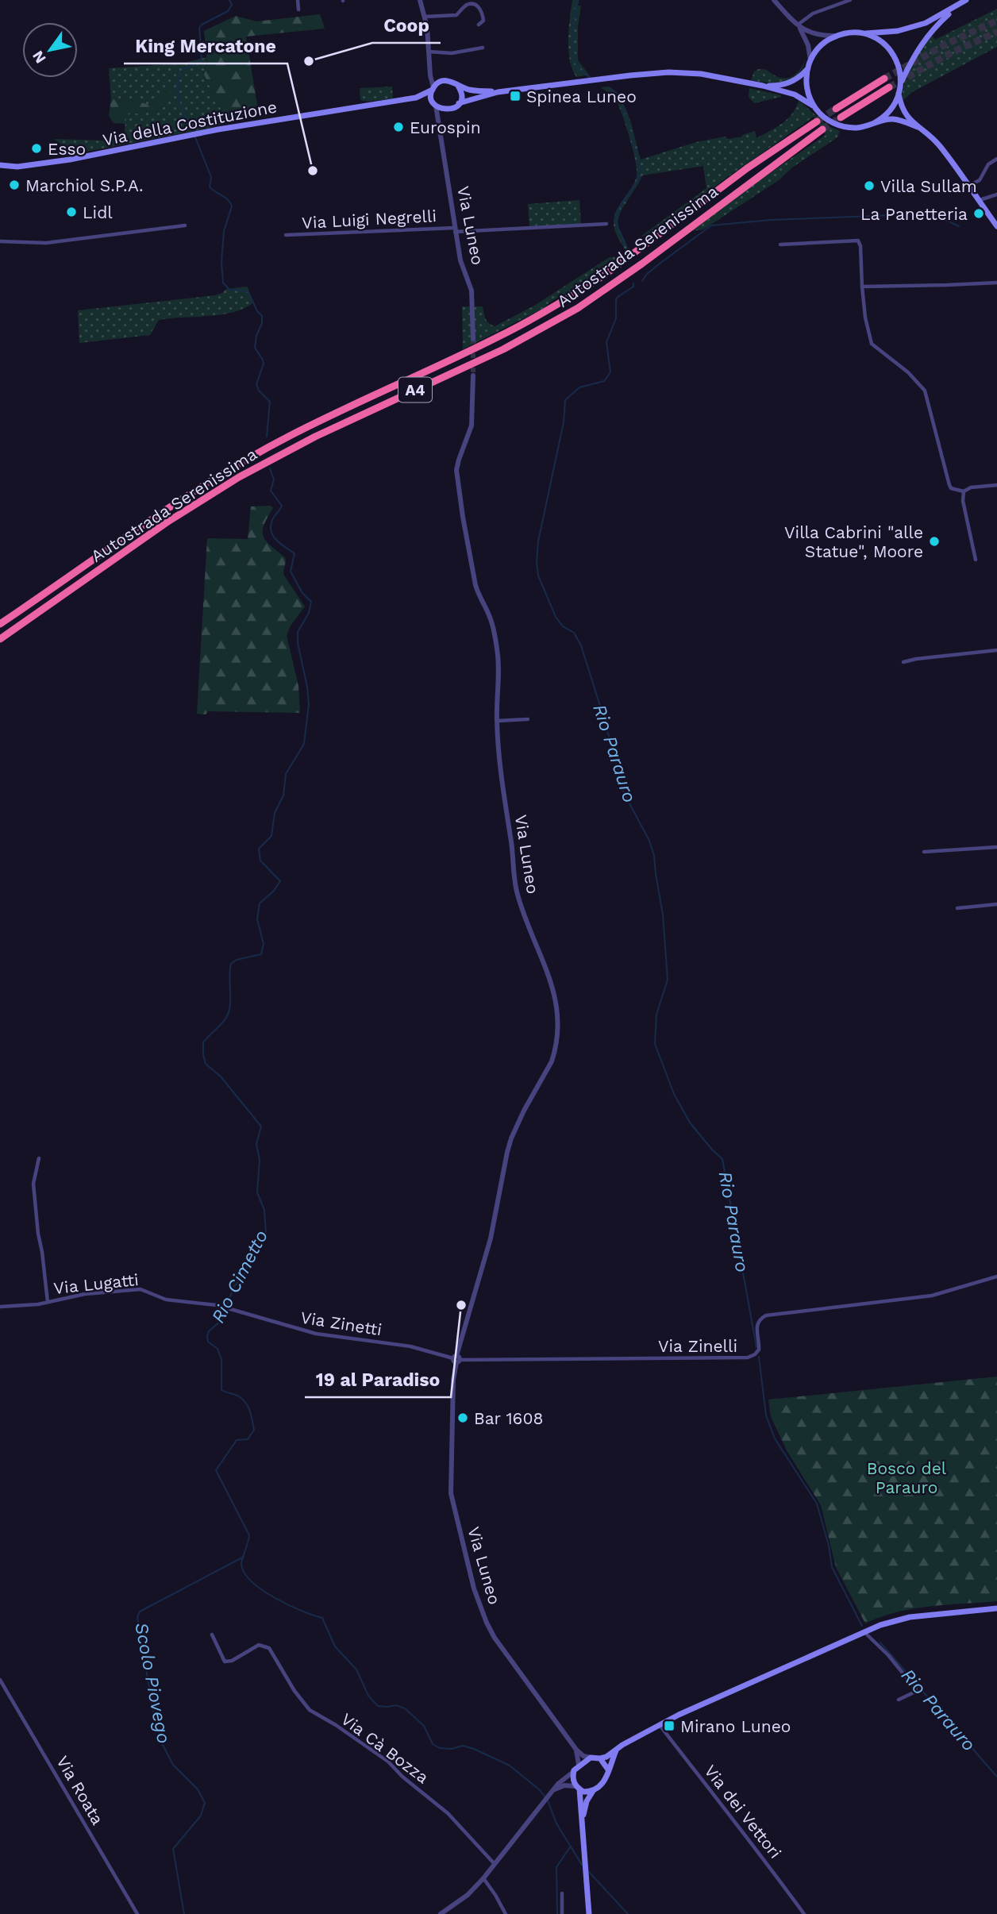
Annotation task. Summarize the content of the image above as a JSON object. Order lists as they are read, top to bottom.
{
  "streets": {
    "highway": ["Autostrada Serenissima", "A4"],
    "main road": ["Via della Costituzione"],
    "street": [
      "Via Luigi Negrelli",
      "Via Luneo",
      "Via Lugatti",
      "Via Zinetti",
      "Via Zinelli",
      "Via Cà Bozza",
      "Via Roata",
      "Via dei Vettori"
    ]
  },
  "crossings": [
    ["Via della Costituzione", "Via Luneo"],
    ["Via Luigi Negrelli", "Via Luneo"],
    ["Via Luneo", "Via Zinetti"],
    ["Via Luneo", "Via Zinelli"],
    ["Via Lugatti", "Via Zinetti"],
    ["Via Zinetti", "Via Zinelli"]
  ],
  "water": ["Rio Parauro", "Rio Cimetto", "Scolo Piovego"],
  "parks": ["Bosco del Parauro"],
  "places": {
    "other": [
      "Coop",
      "Eurospin",
      "Esso",
      "King Mercatone",
      "Marchiol S.P.A.",
      "Villa Sullam",
      "Lidl",
      "La Panetteria",
      "Villa Cabrini \"alle Statue\", Moore",
      "19 al Paradiso",
      "Bar 1608"
    ],
    "transit": ["Spinea Luneo", "Mirano Luneo"]
  },
  "north": "bottom left"
}
